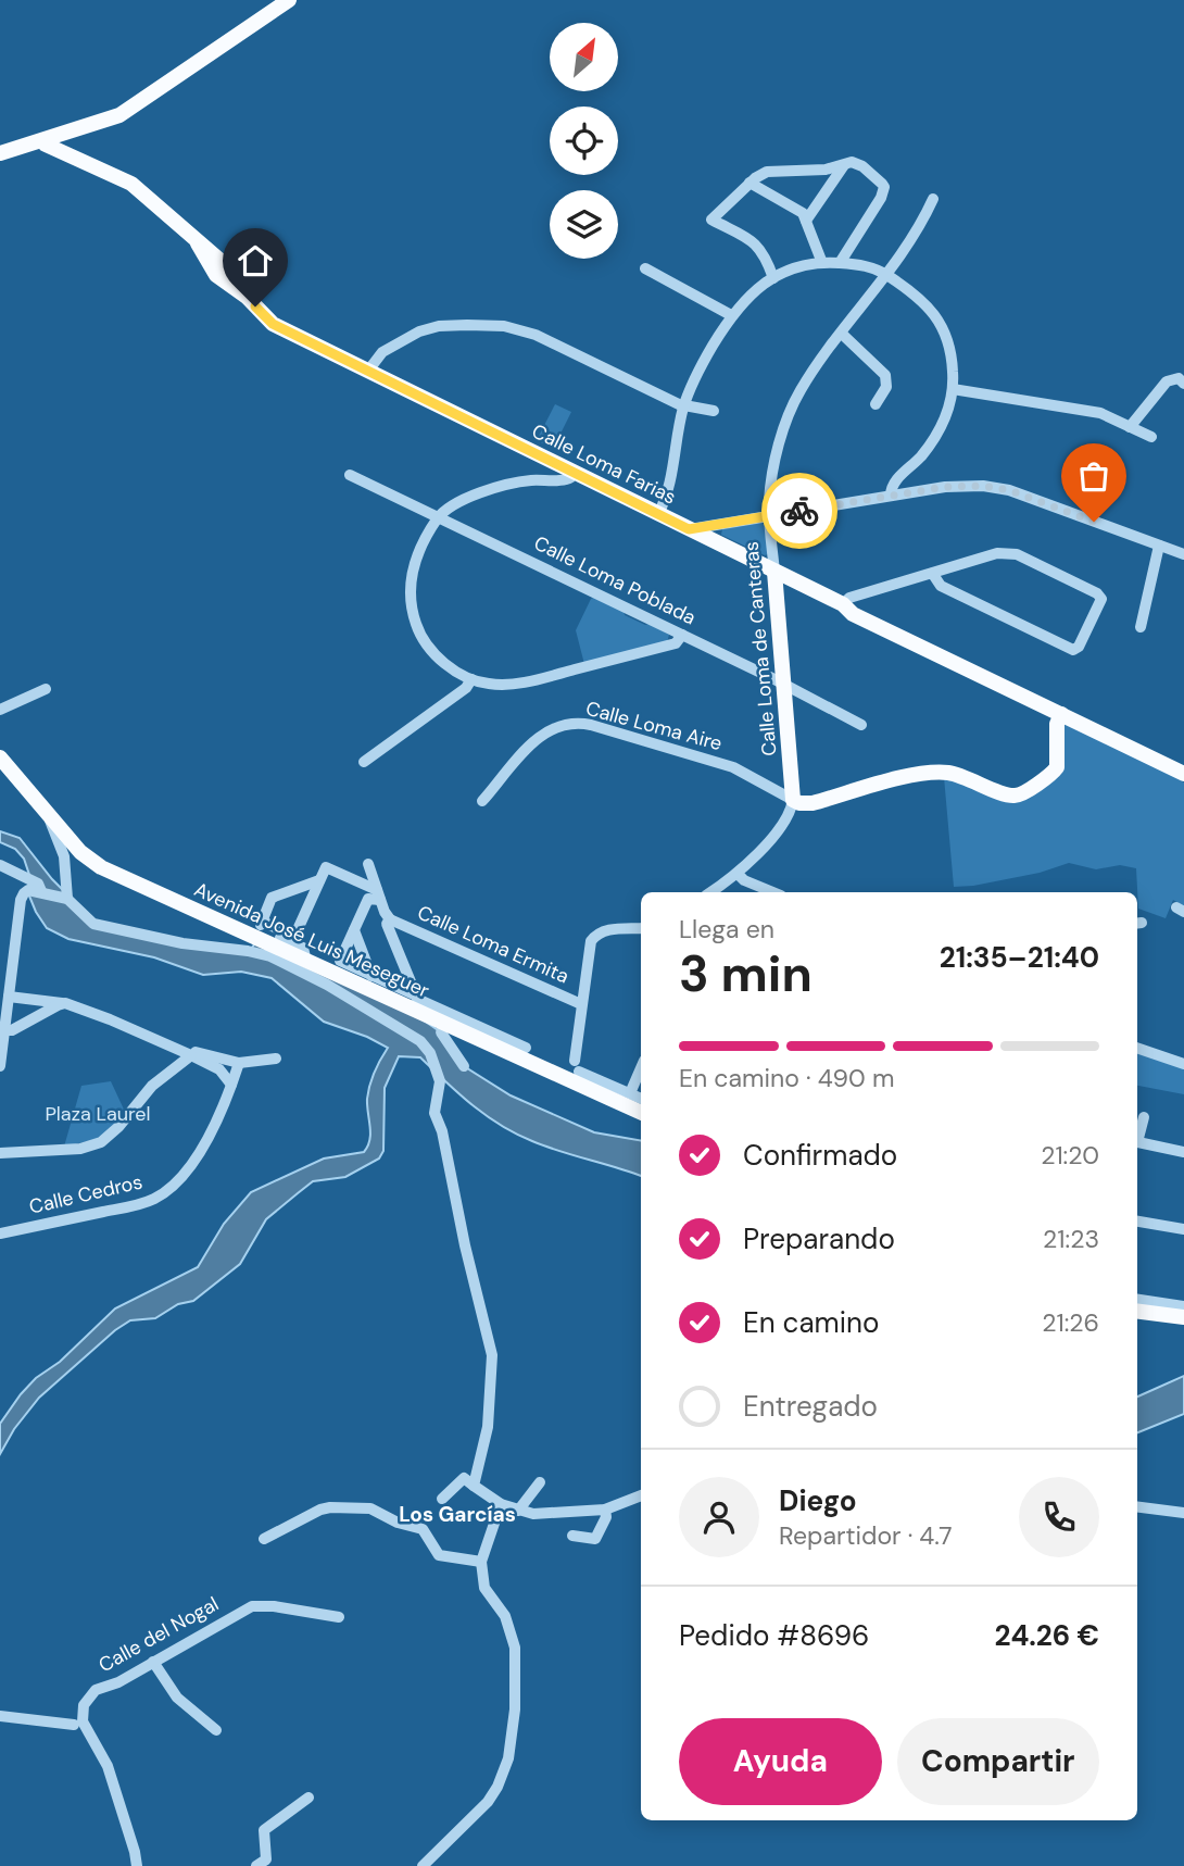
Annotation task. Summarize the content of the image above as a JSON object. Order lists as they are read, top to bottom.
{
  "streets": {
    "main road": ["Calle Loma Farias", "Calle Loma de Canteras", "Avenida José Luis Meseguer"],
    "street": [
      "Calle Loma Poblada",
      "Calle Loma Aire",
      "Calle Loma Ermita",
      "Calle Cedros",
      "Calle del Nogal"
    ]
  },
  "crossings": [
    ["Calle Loma Farias", "Calle Loma de Canteras"],
    ["Calle Loma Poblada", "Calle Loma de Canteras"],
    ["Calle Loma de Canteras", "Calle Loma Aire"]
  ],
  "districts": ["Los Garcías"],
  "parks": ["Plaza Laurel"],
  "north": "top right",
  "page": {
    "heading": ["3 min", "Llega en", "21:35–21:40"],
    "panel": [
      "Diego",
      "Repartidor · 4.7",
      "Pedido #8696",
      "24.26 €"
    ],
    "bar": "En camino · 490 m",
    "list": [
      ["Confirmado", "21:20"],
      ["Preparando", "21:23"],
      ["En camino", "21:26"],
      "Entregado"
    ],
    "buttons": ["Ayuda", "Compartir"]
  }
}
